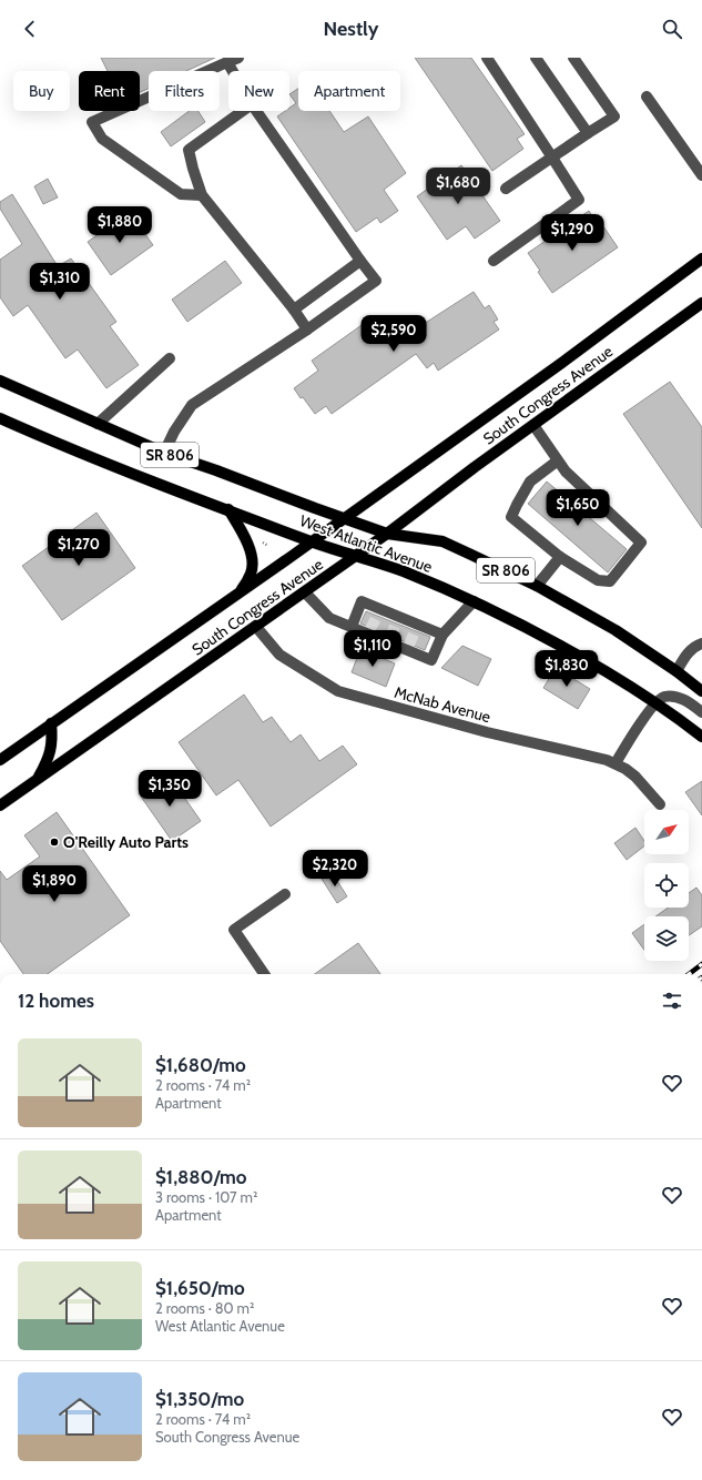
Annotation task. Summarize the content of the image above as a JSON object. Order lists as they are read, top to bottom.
{
  "streets": {
    "main road": ["South Congress Avenue", "SR 806", "West Atlantic Avenue"],
    "street": ["McNab Avenue"]
  },
  "crossings": [
    ["South Congress Avenue", "West Atlantic Avenue"],
    ["South Congress Avenue", "McNab Avenue"]
  ],
  "places": ["O'Reilly Auto Parts"],
  "north": "top right",
  "page": {
    "header": "Nestly",
    "chip": [
      "Buy",
      "Rent",
      "Filters",
      "New",
      "Apartment"
    ],
    "price": [
      "$1,680",
      "$1,880",
      "$1,290",
      "$1,310",
      "$2,590",
      "$1,650",
      "$1,270",
      "$1,110",
      "$1,830",
      "$1,350",
      "$2,320",
      "$1,890"
    ],
    "heading": "12 homes",
    "list": [
      {
        "name": "$1,680/mo",
        "note": "2 rooms · 74 m² · Apartment"
      },
      {
        "name": "$1,880/mo",
        "note": "3 rooms · 107 m² · Apartment"
      },
      {
        "name": "$1,650/mo",
        "note": "2 rooms · 80 m² · West Atlantic Avenue"
      },
      {
        "name": "$1,350/mo",
        "note": "2 rooms · 74 m² · South Congress Avenue"
      }
    ]
  }
}
